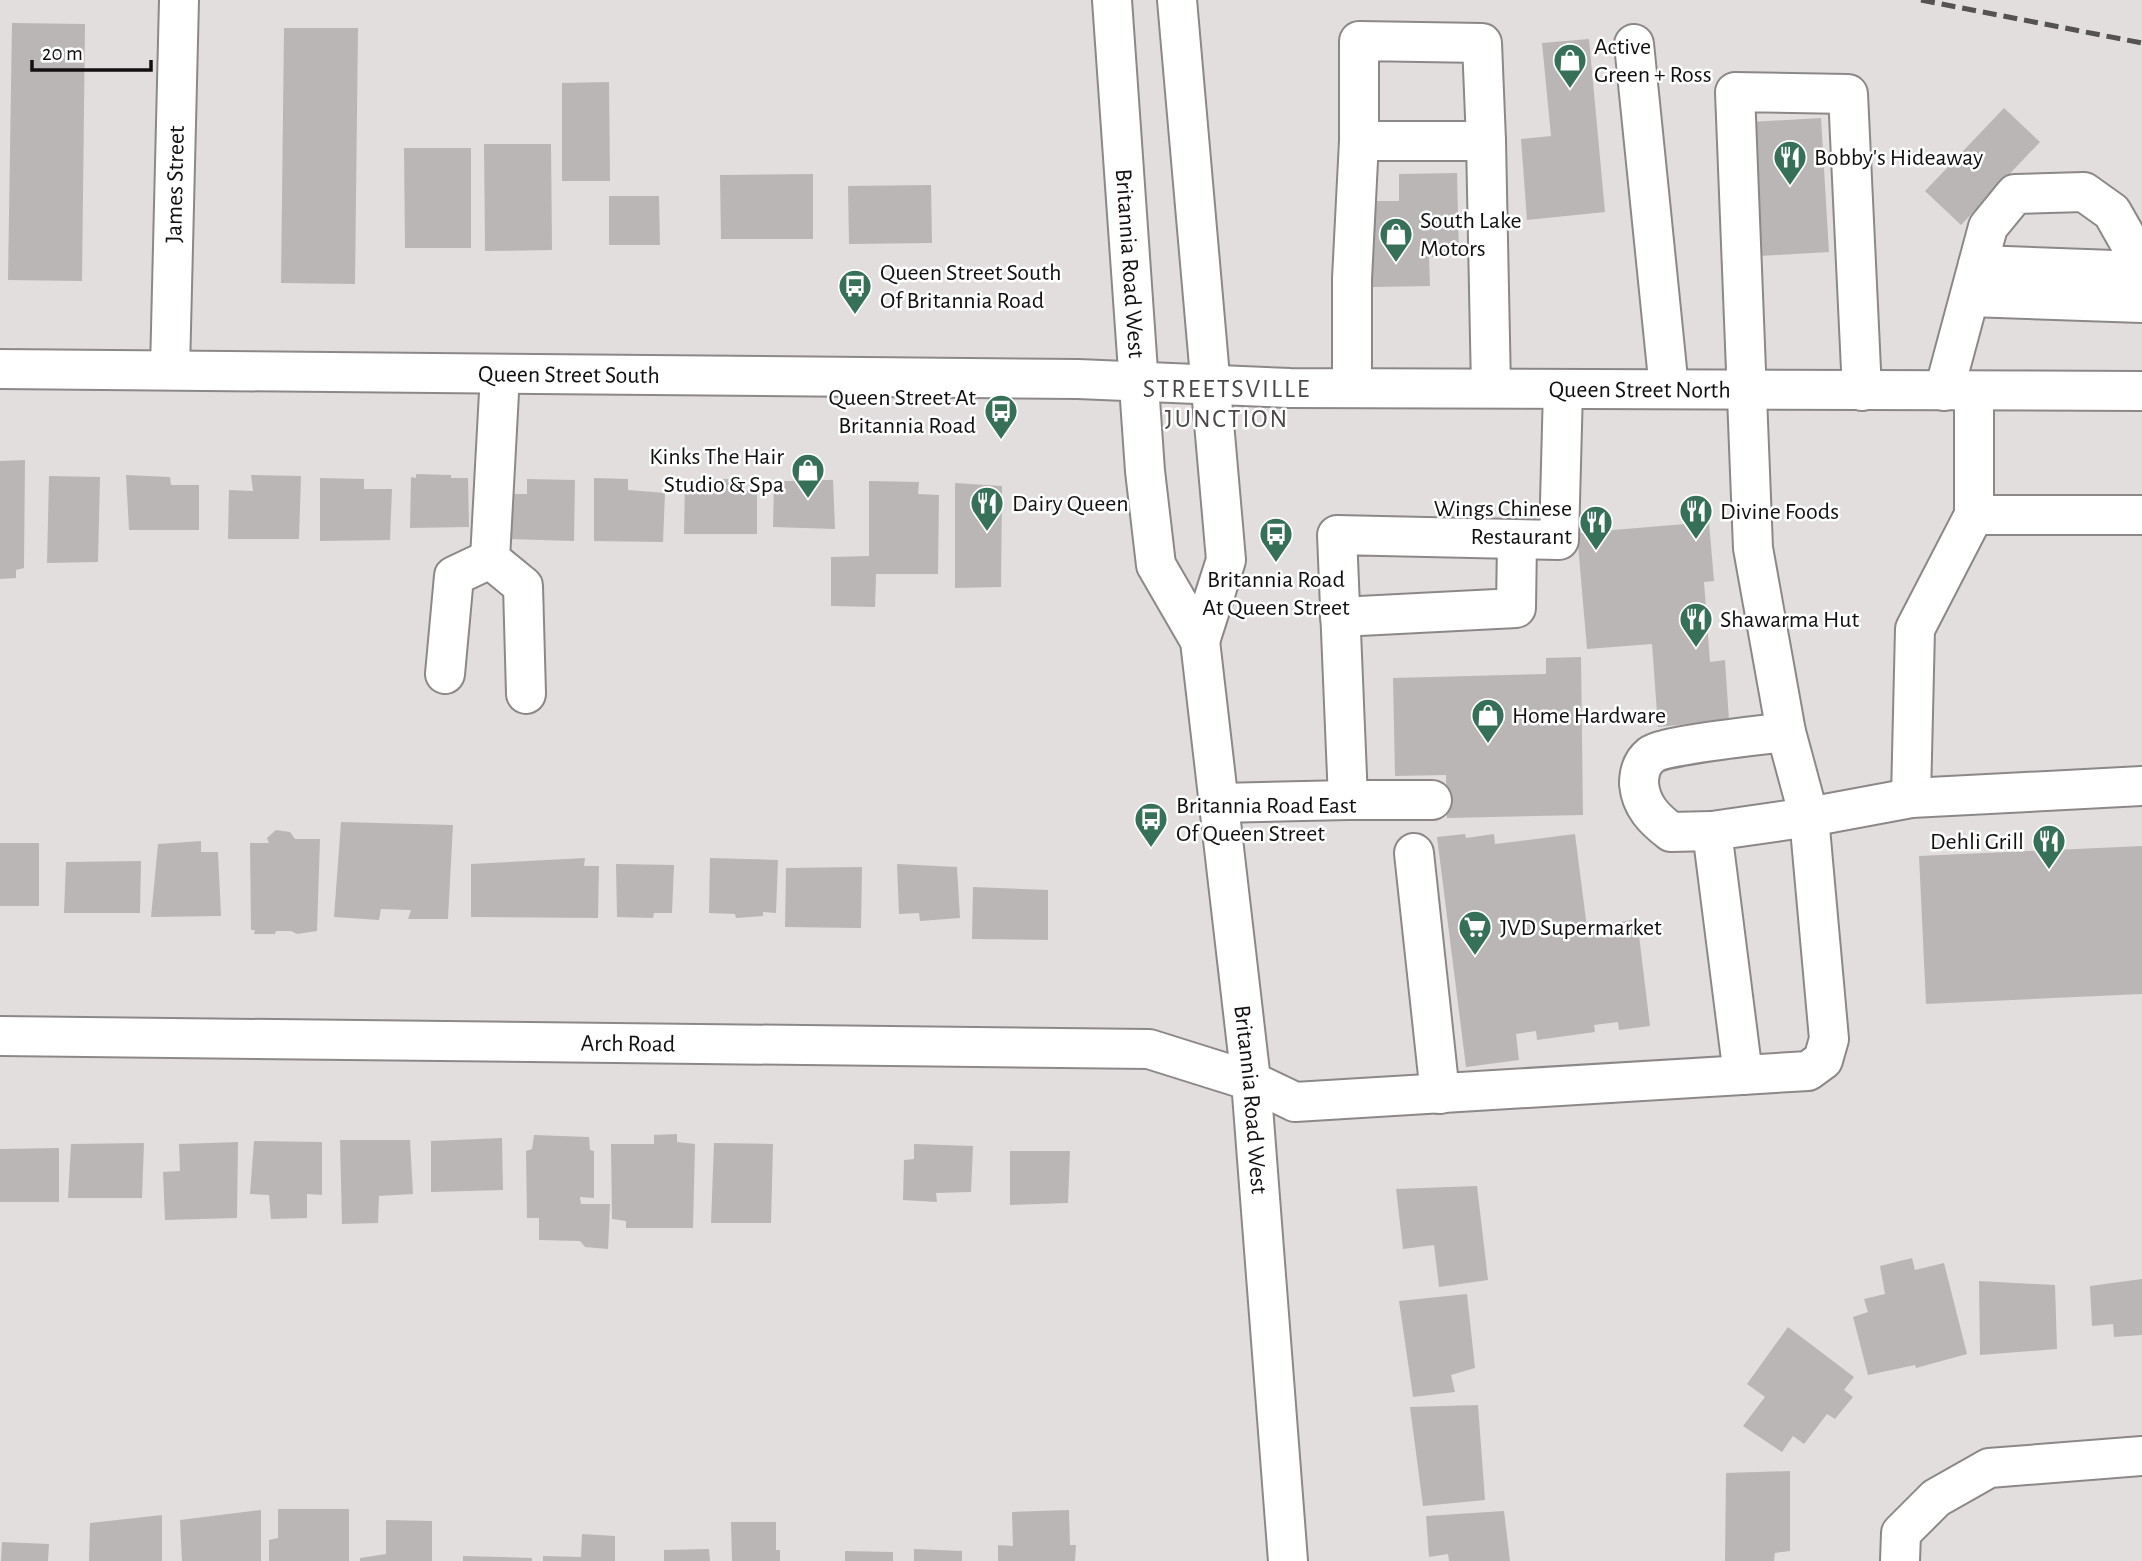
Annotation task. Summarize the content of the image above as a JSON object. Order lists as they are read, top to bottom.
{
  "streets": {
    "main road": [
      "James Street",
      "Britannia Road West",
      "Queen Street South",
      "Queen Street North",
      "Arch Road"
    ]
  },
  "crossings": [
    ["James Street", "Queen Street South"],
    ["Britannia Road West", "Queen Street South"],
    ["Britannia Road West", "Queen Street North"],
    ["Britannia Road West", "Arch Road"],
    ["Queen Street South", "Queen Street North"],
    ["Queen Street North", "Arch Road"]
  ],
  "districts": ["STREETSVILLE JUNCTION"],
  "places": {
    "shop": [
      "Active Green + Ross",
      "South Lake Motors",
      "Kinks The Hair Studio & Spa",
      "Home Hardware"
    ],
    "restaurant": [
      "Bobby's Hideaway",
      "Dairy Queen",
      "Divine Foods",
      "Wings Chinese Restaurant",
      "Shawarma Hut",
      "Dehli Grill"
    ],
    "bus stop": [
      "Queen Street South Of Britannia Road",
      "Queen Street At Britannia Road",
      "Britannia Road At Queen Street",
      "Britannia Road East Of Queen Street"
    ],
    "supermarket": ["JVD Supermarket"]
  },
  "scale_bar": "20 m"
}
